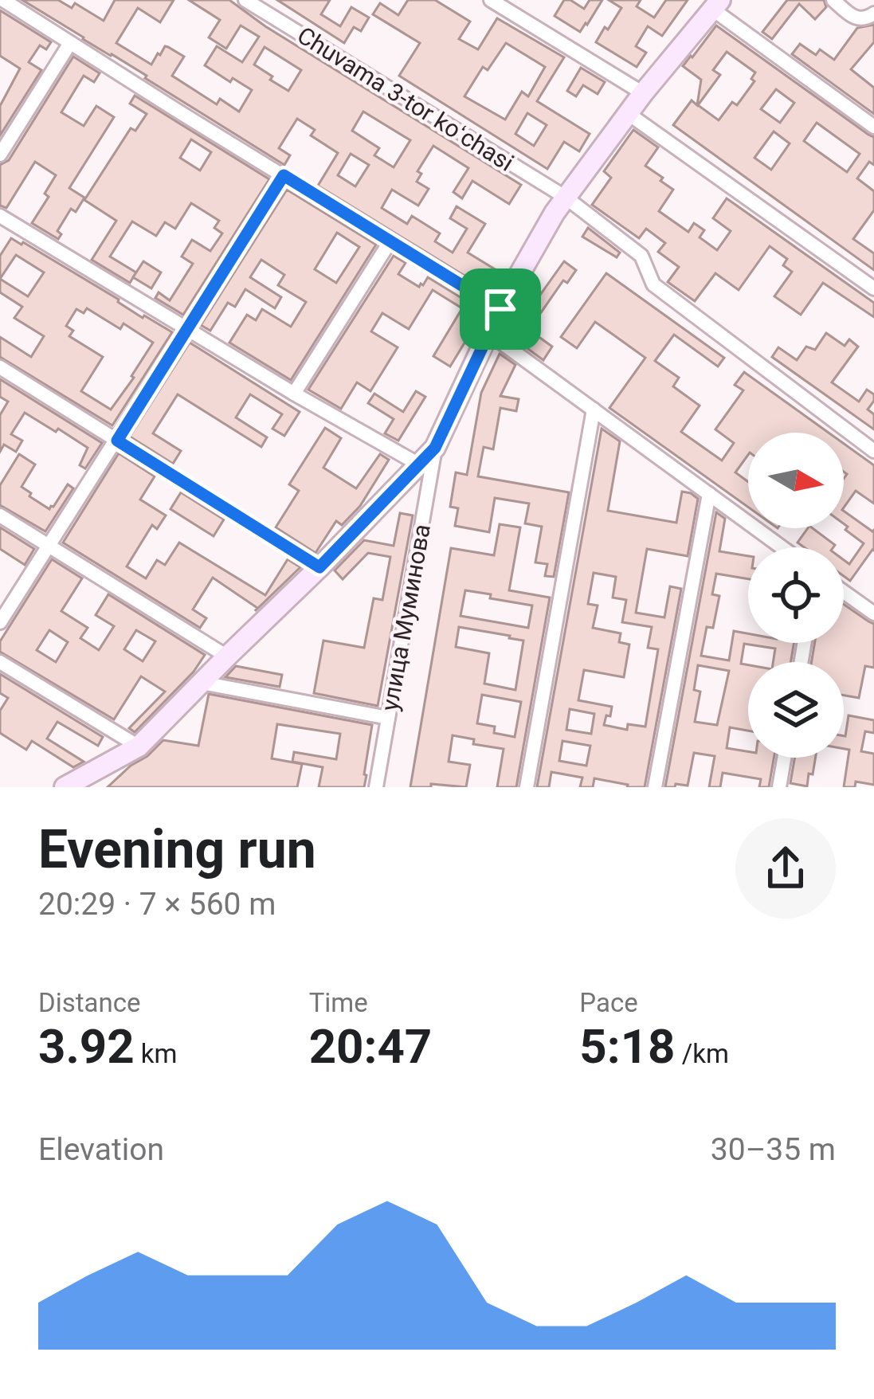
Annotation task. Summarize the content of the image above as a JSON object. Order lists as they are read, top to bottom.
{
  "streets": {
    "street": ["Chuvama 3-tor koʻchasi", "улица Муминова"]
  },
  "north": "right",
  "page": {
    "heading": ["Evening run", "20:29 · 7 × 560 m"],
    "stats": [
      ["Distance", "3.92 km"],
      ["Time", "20:47"],
      ["Pace", "5:18 /km"]
    ],
    "chart": ["Elevation", "30–35 m"]
  }
}
